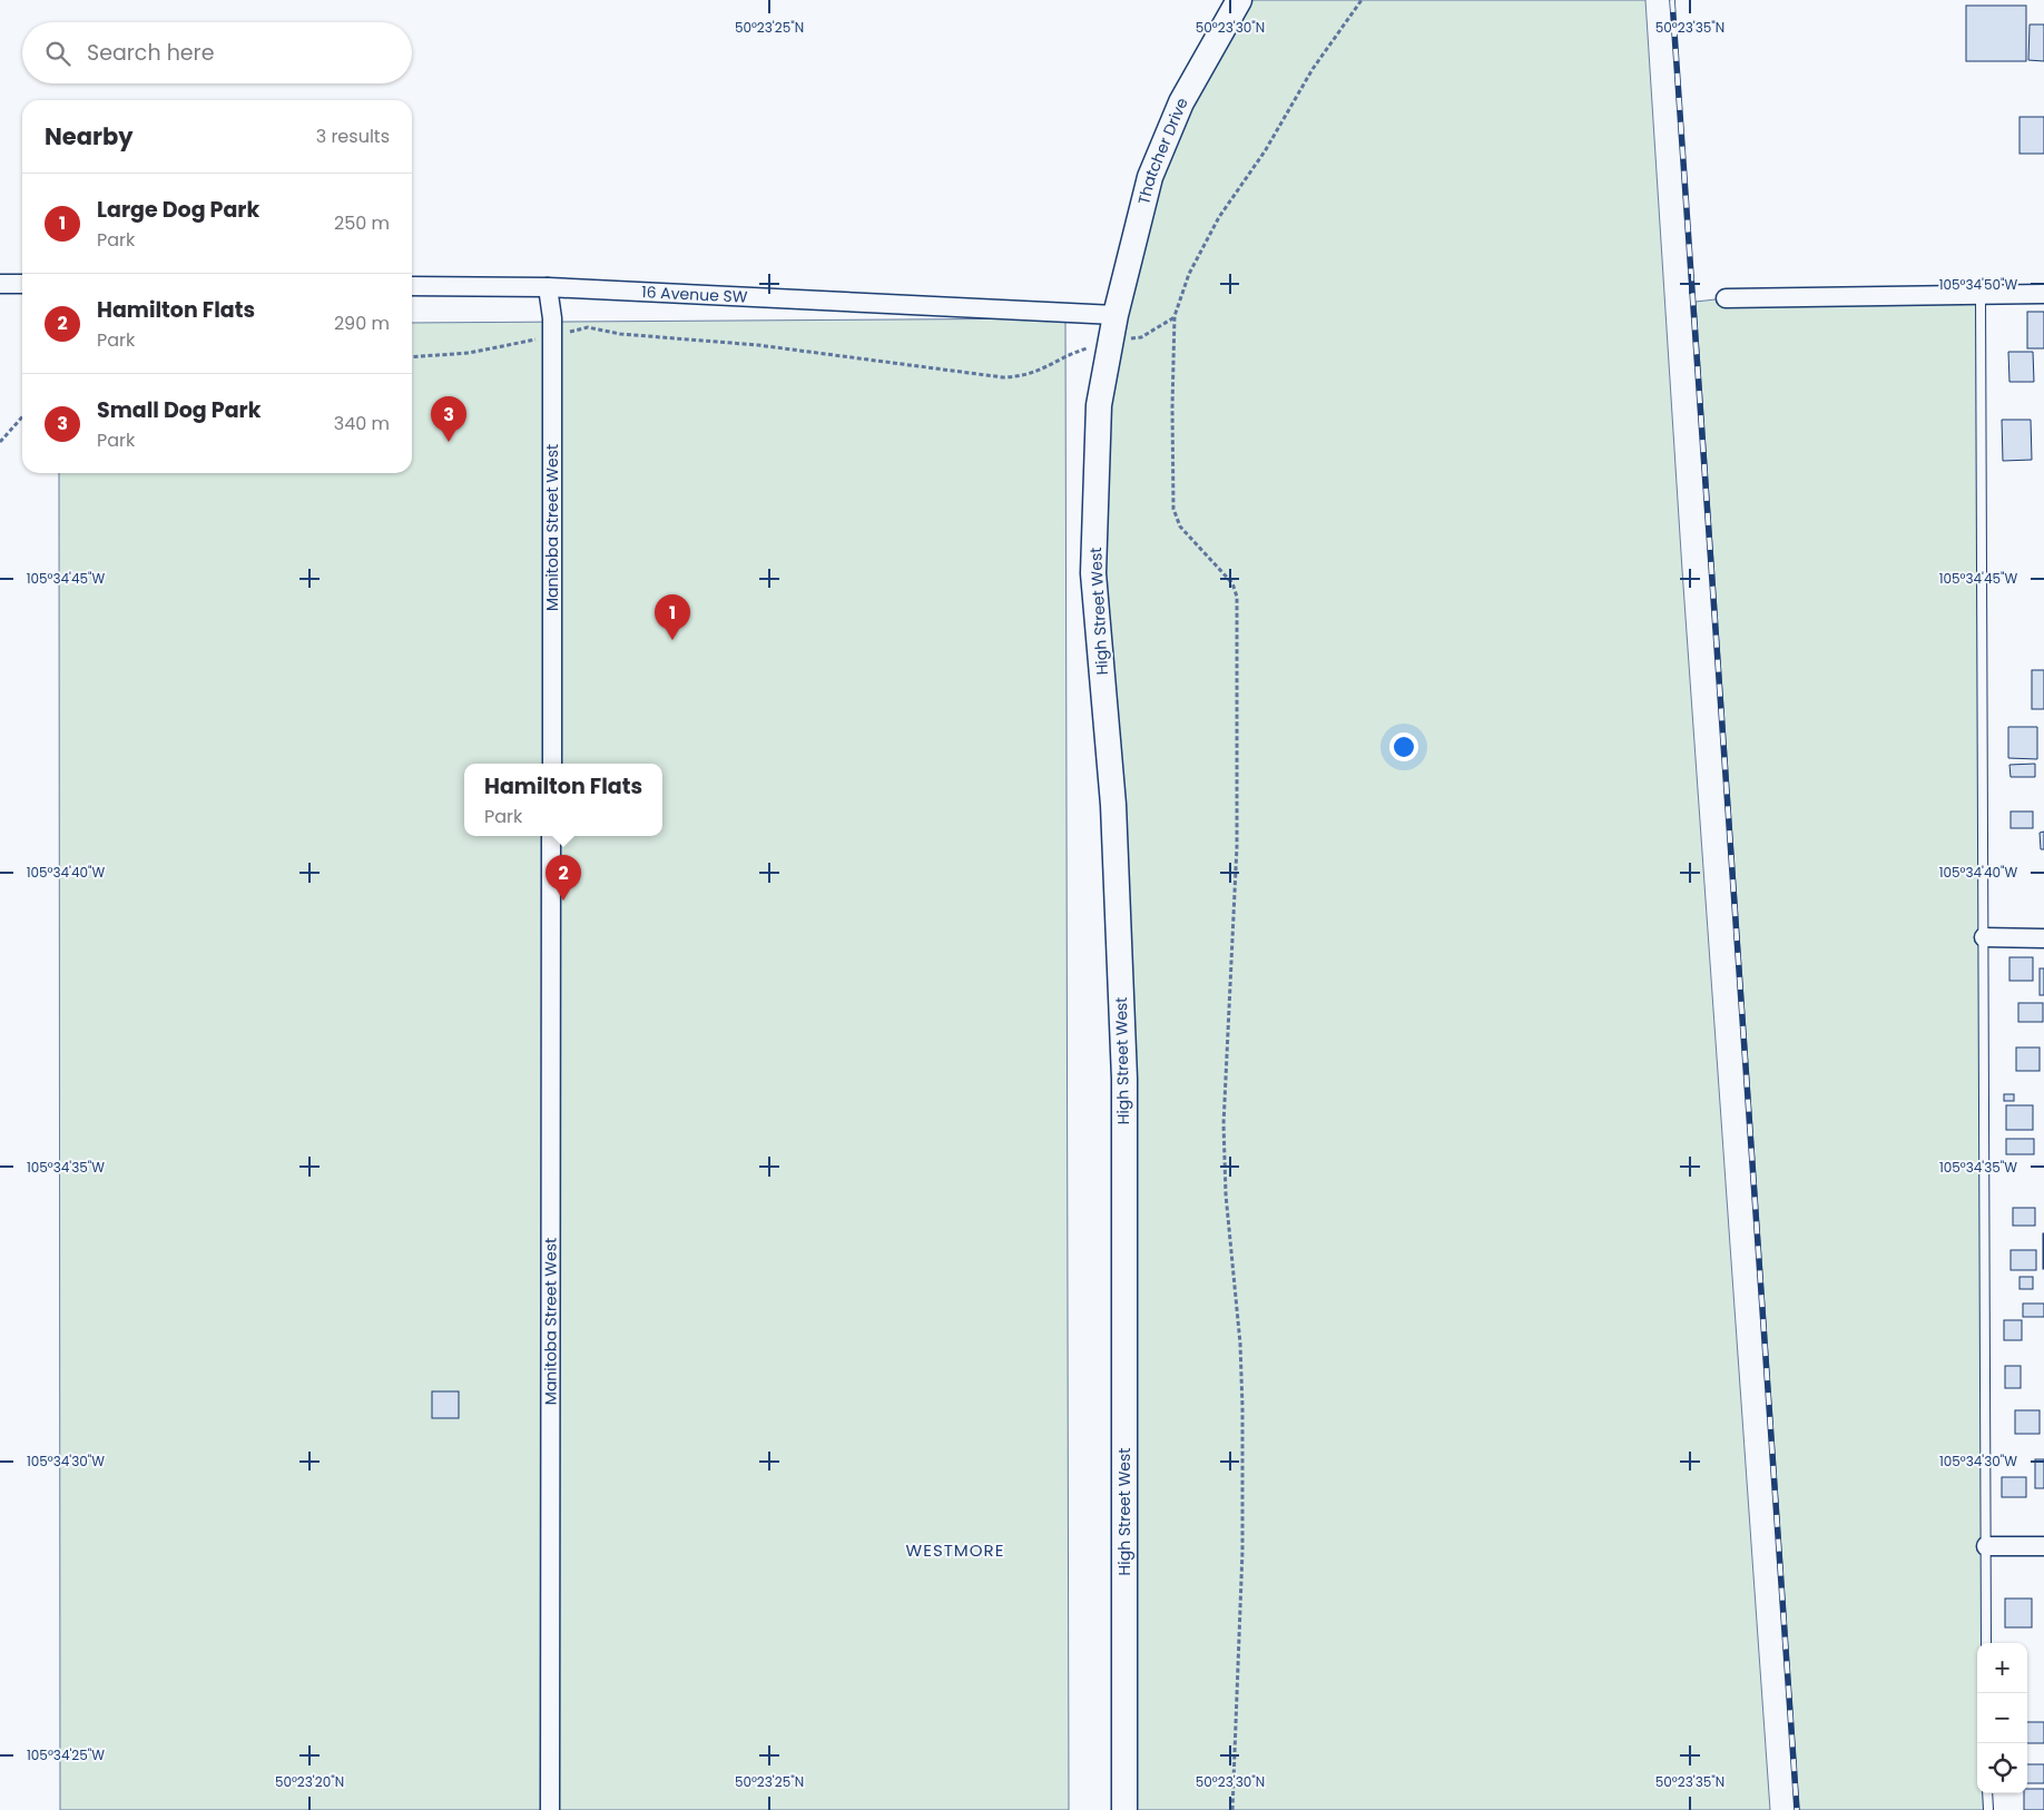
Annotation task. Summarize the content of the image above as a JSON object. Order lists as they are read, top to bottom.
{
  "streets": {
    "main road": ["Thatcher Drive", "High Street West"],
    "street": ["16 Avenue SW", "Manitoba Street West"]
  },
  "crossings": [
    ["Thatcher Drive", "16 Avenue SW"],
    ["Thatcher Drive", "High Street West"],
    ["16 Avenue SW", "Manitoba Street West"],
    ["16 Avenue SW", "High Street West"]
  ],
  "districts": ["WESTMORE"],
  "page": {
    "search": "Search here",
    "heading": ["Nearby", "3 results"],
    "list": [
      {
        "mark": "1",
        "name": "Large Dog Park",
        "note": "Park",
        "value": "250 m"
      },
      {
        "mark": "2",
        "name": "Hamilton Flats",
        "note": "Park",
        "value": "290 m"
      },
      {
        "mark": "3",
        "name": "Small Dog Park",
        "note": "Park",
        "value": "340 m"
      }
    ],
    "pins": ["3", "1", "2"],
    "popup": ["Hamilton Flats", "Park"],
    "map_buttons": ["+", "−"]
  },
  "coordinates": [
    "50°23'25\"N",
    "50°23'30\"N",
    "50°23'35\"N",
    "105°34'50\"W",
    "105°34'45\"W",
    "105°34'40\"W",
    "105°34'35\"W",
    "105°34'30\"W",
    "105°34'25\"W",
    "50°23'20\"N"
  ]
}
